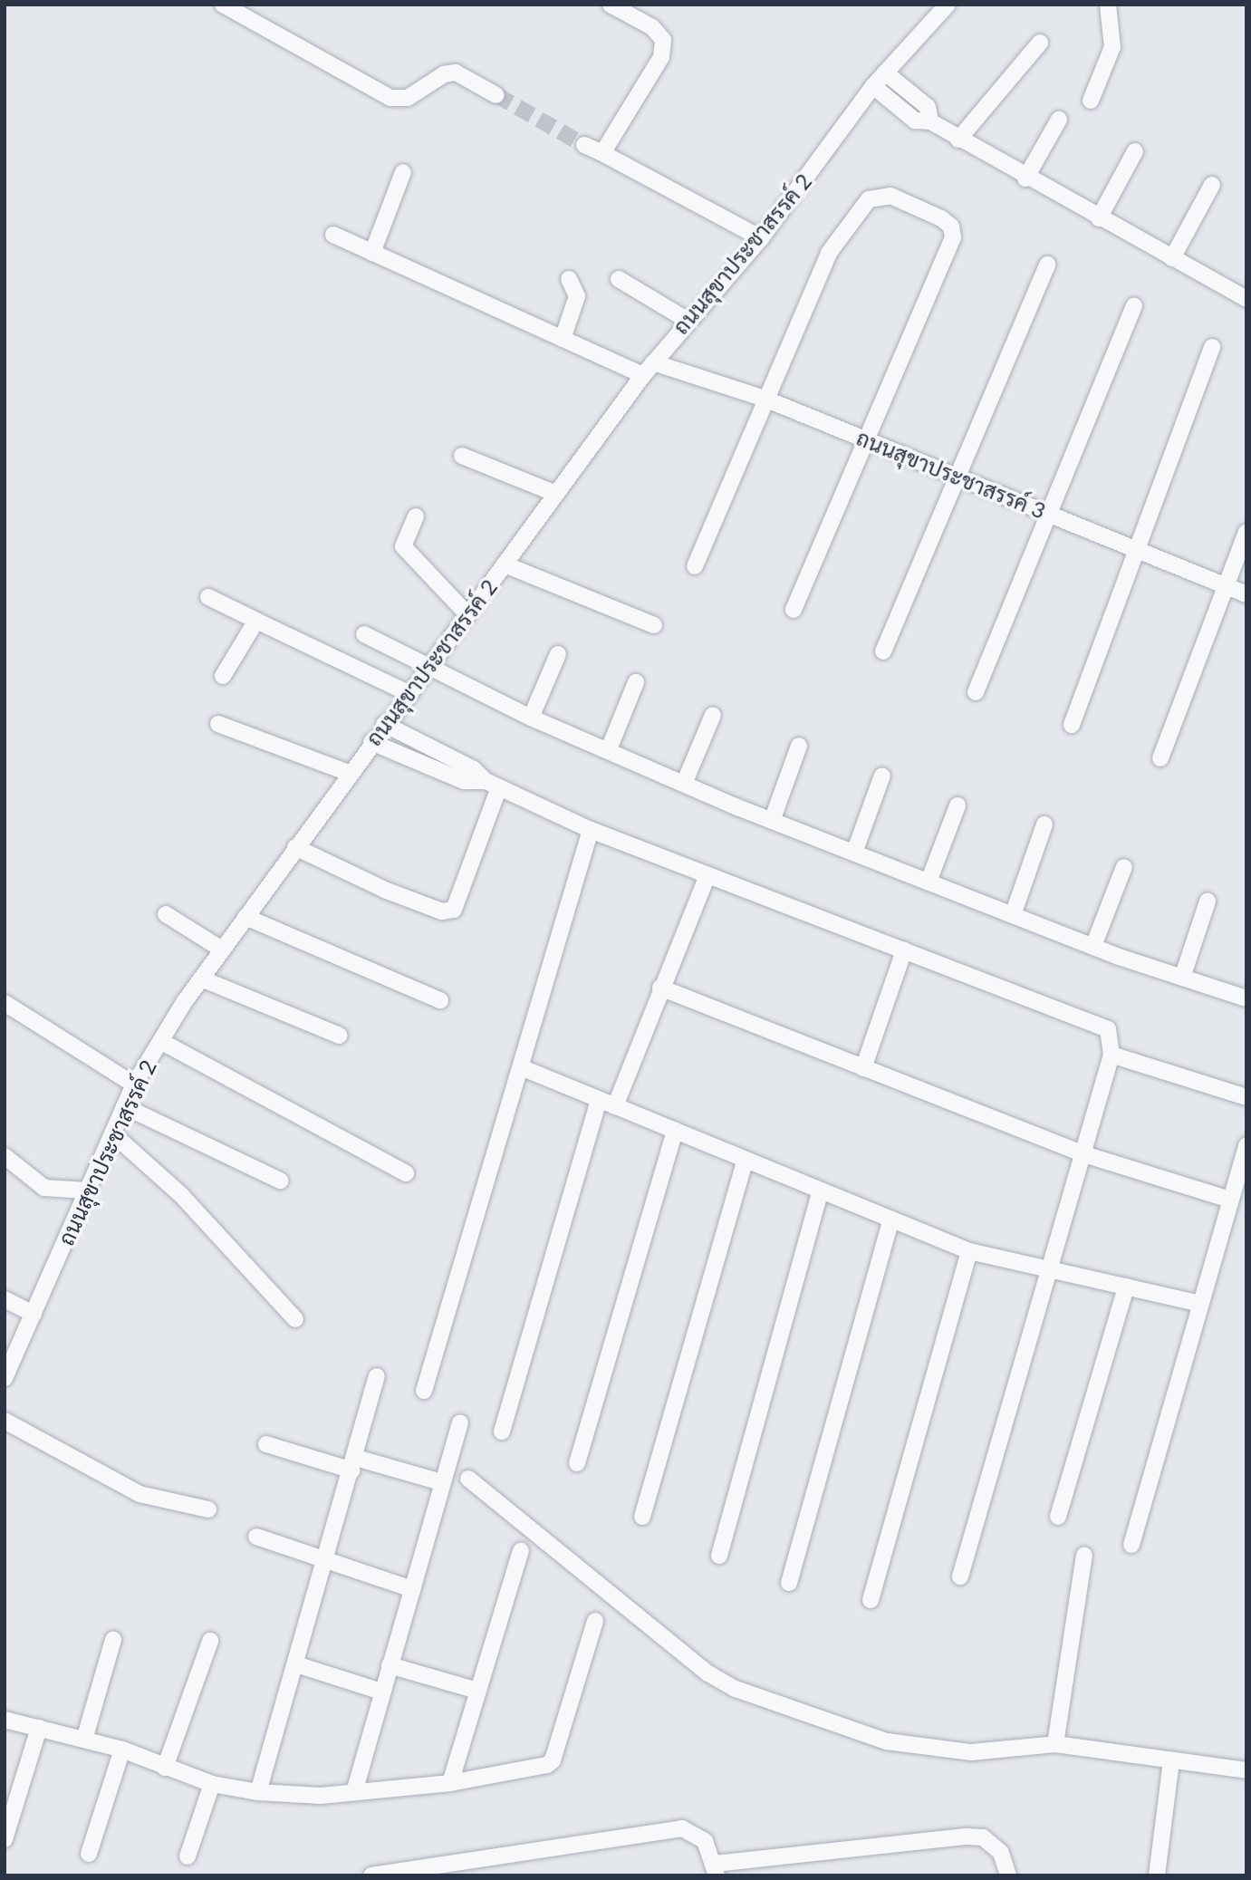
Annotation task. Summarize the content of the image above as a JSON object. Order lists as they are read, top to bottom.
{
  "streets": {
    "street": ["ถนนสุขาประชาสรรค์ 2", "ถนนสุขาประชาสรรค์ 3"]
  },
  "crossings": [
    ["ถนนสุขาประชาสรรค์ 2", "ถนนสุขาประชาสรรค์ 3"]
  ]
}
